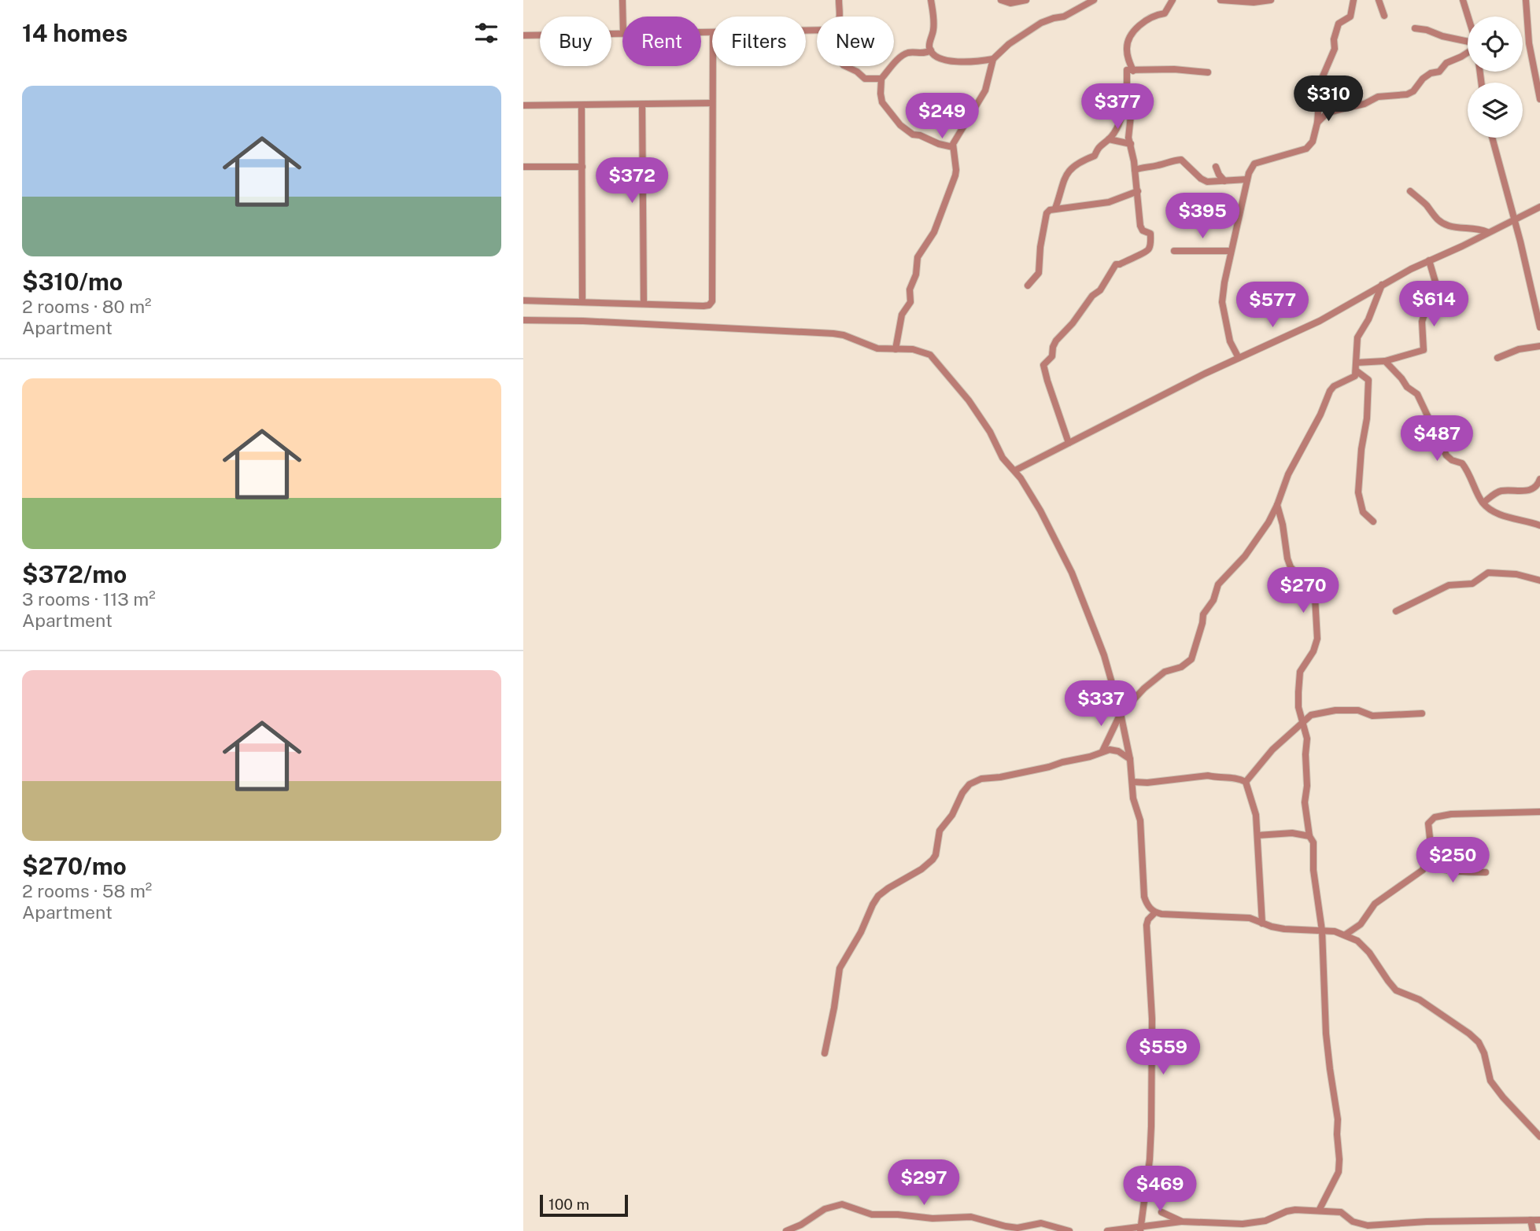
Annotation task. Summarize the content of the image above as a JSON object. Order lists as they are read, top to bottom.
{
  "scale_bar": "100 m",
  "page": {
    "heading": "14 homes",
    "chip": [
      "Buy",
      "Rent",
      "Filters",
      "New"
    ],
    "list": [
      {
        "name": "$310/mo",
        "note": "2 rooms · 80 m² · Apartment"
      },
      {
        "name": "$372/mo",
        "note": "3 rooms · 113 m² · Apartment"
      },
      {
        "name": "$270/mo",
        "note": "2 rooms · 58 m² · Apartment"
      }
    ],
    "price": [
      "$310",
      "$377",
      "$249",
      "$372",
      "$395",
      "$614",
      "$577",
      "$487",
      "$270",
      "$337",
      "$250",
      "$559",
      "$297",
      "$469"
    ],
    "scale": "100 m"
  }
}
